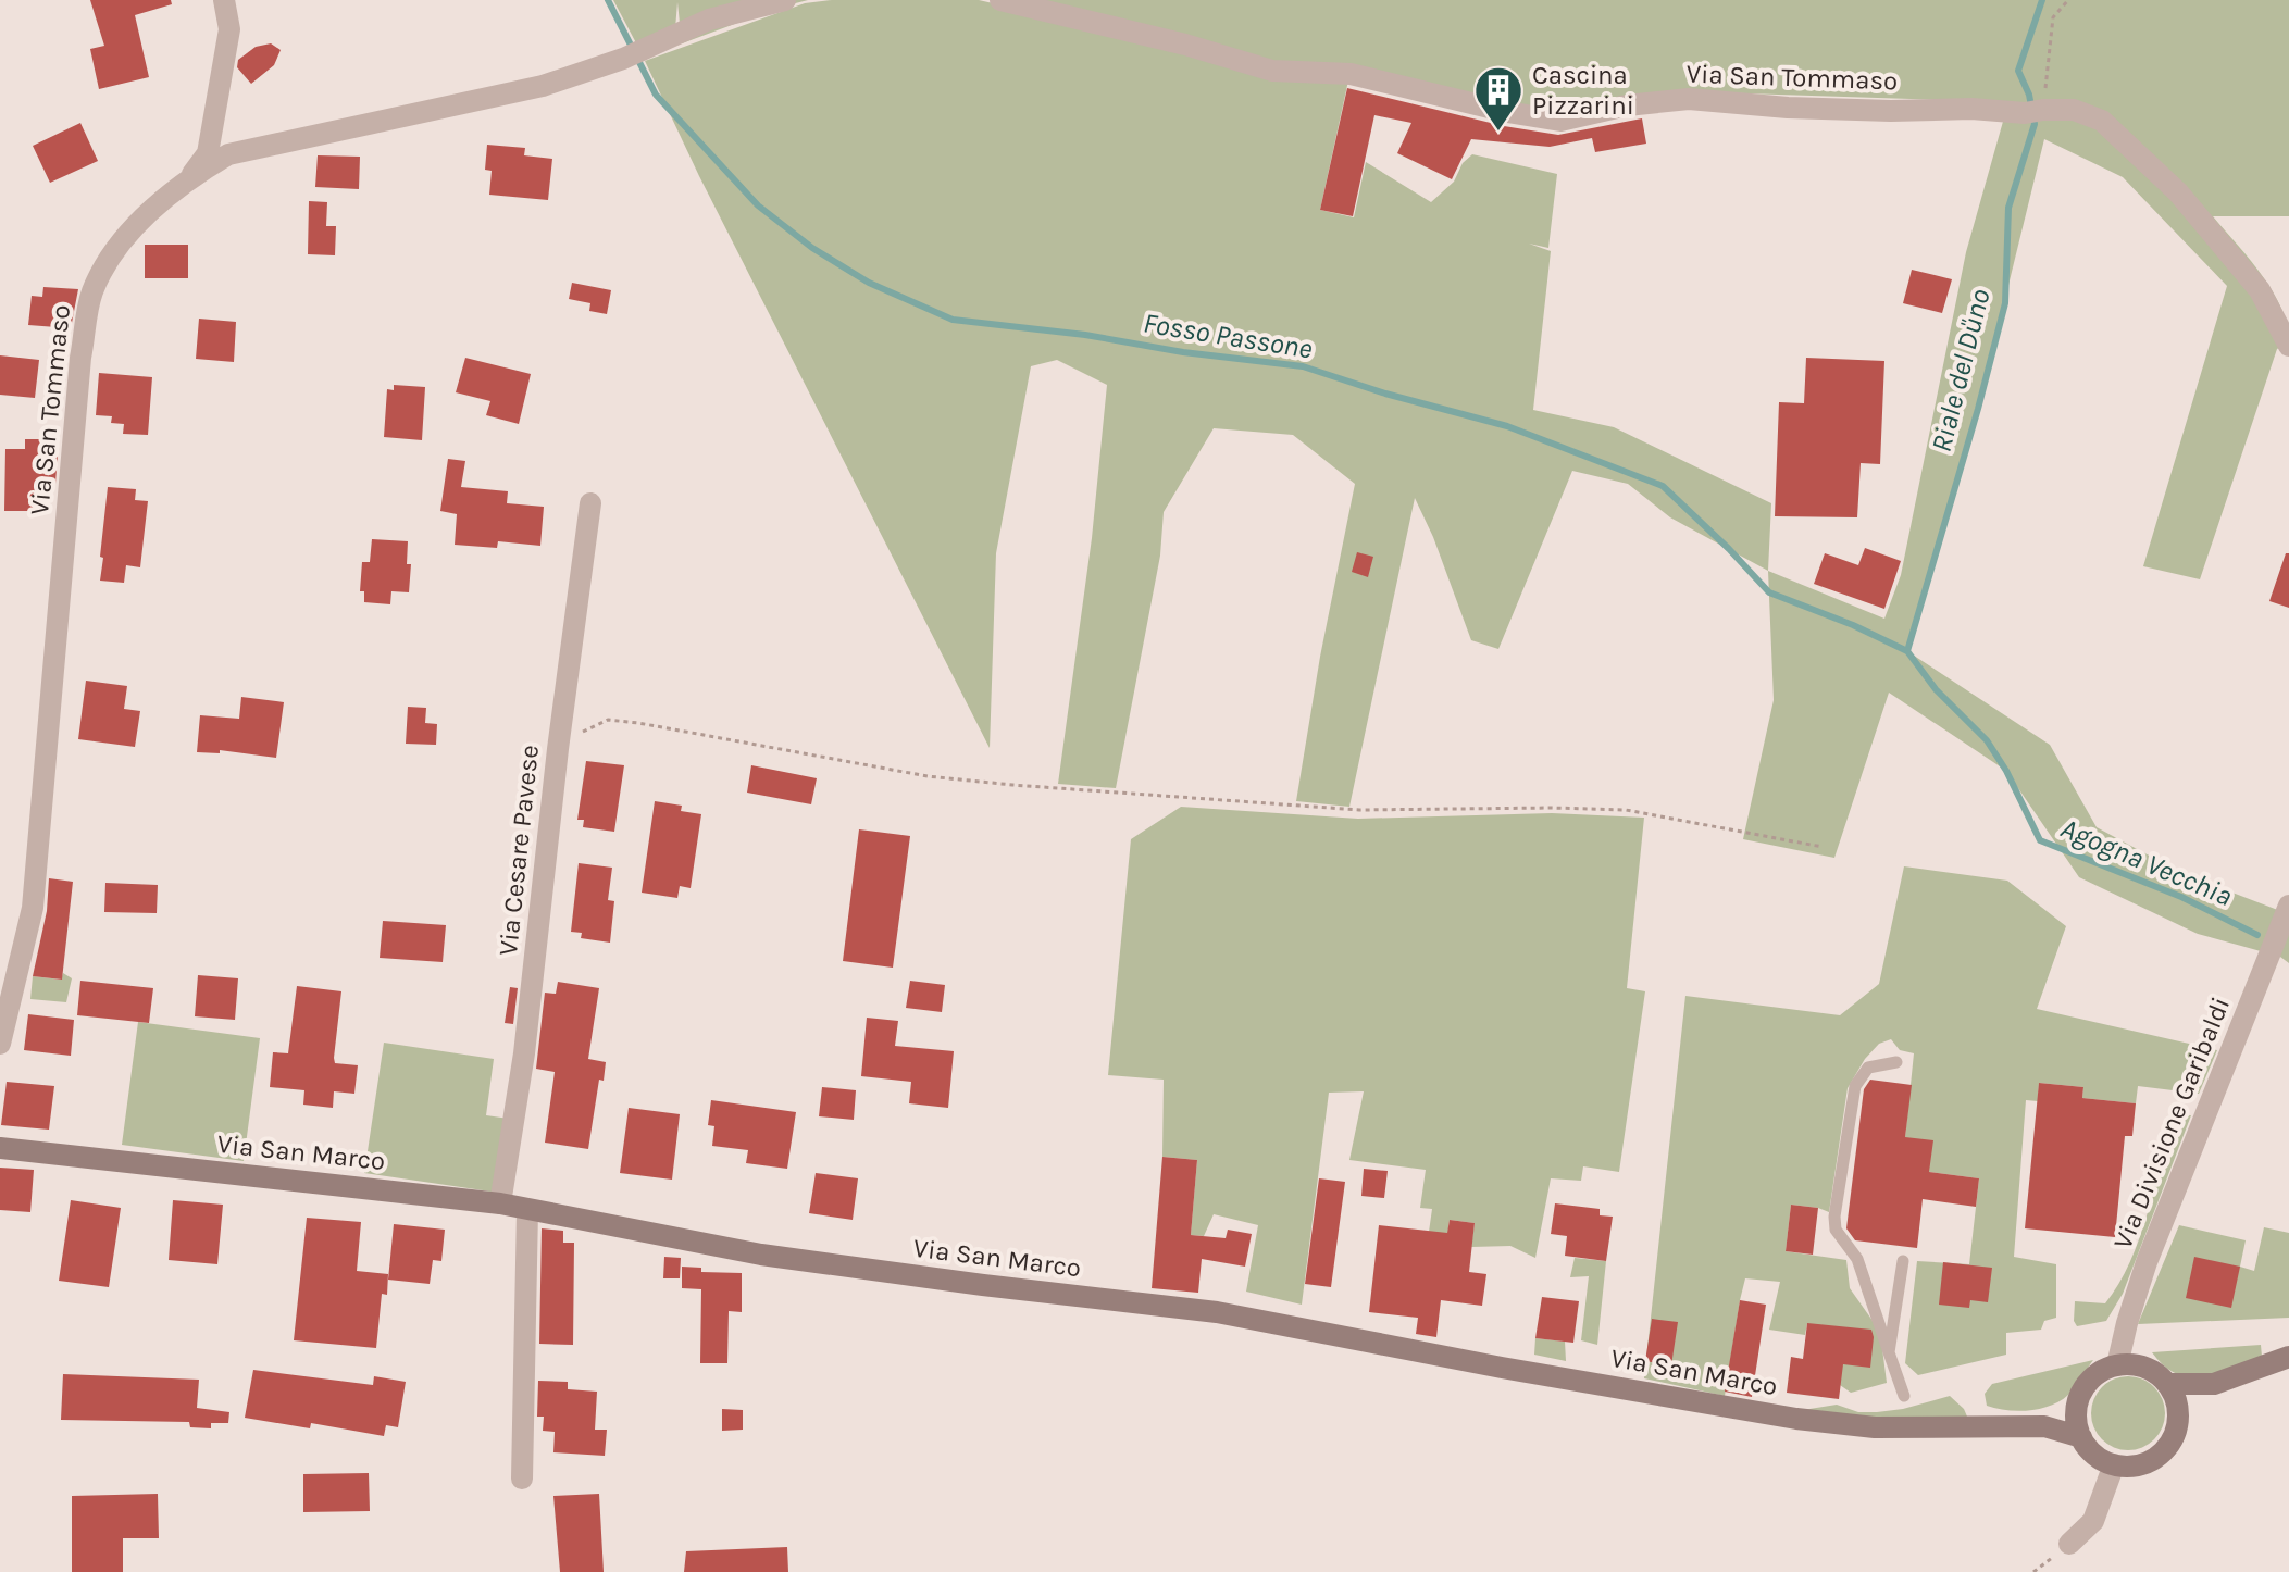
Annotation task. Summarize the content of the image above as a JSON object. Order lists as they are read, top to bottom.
{
  "streets": {
    "street": [
      "Via San Tommaso",
      "Via Cesare Pavese",
      "Via Divisione Garibaldi",
      "Via San Marco"
    ]
  },
  "crossings": [
    ["Via Cesare Pavese", "Via San Marco"],
    ["Via Divisione Garibaldi", "Via San Marco"]
  ],
  "water": ["Fosso Passone", "Riale del Dűno", "Agogna Vecchia"],
  "places": {
    "building": ["Cascina Pizzarini"]
  }
}
